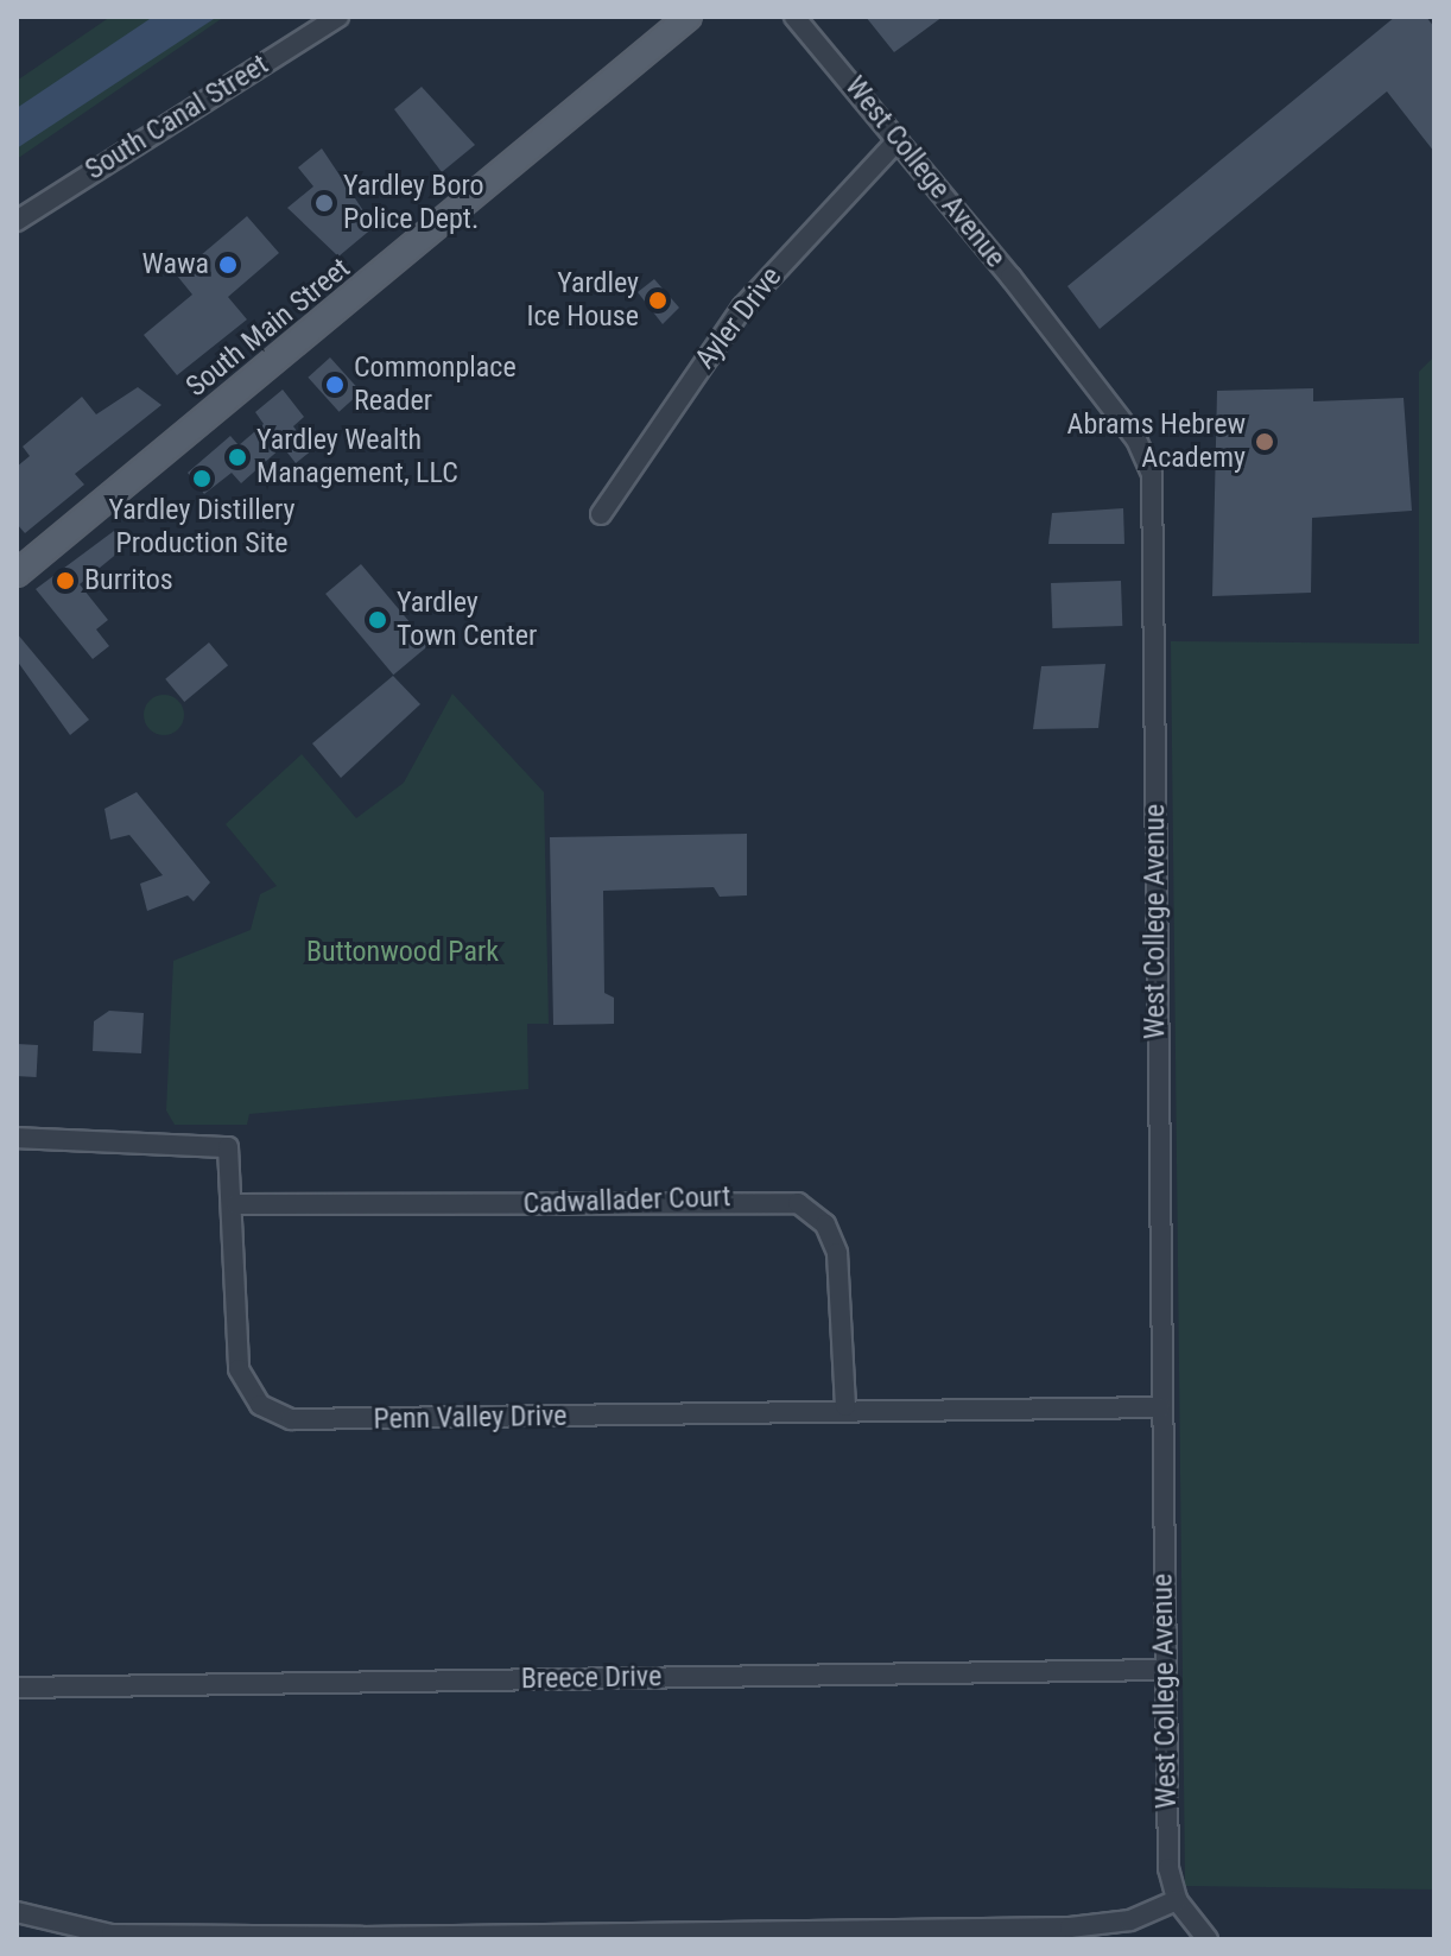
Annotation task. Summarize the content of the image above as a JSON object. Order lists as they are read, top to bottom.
{
  "streets": {
    "main road": ["South Main Street"],
    "street": [
      "South Canal Street",
      "West College Avenue",
      "Ayler Drive",
      "Cadwallader Court",
      "Penn Valley Drive",
      "Breece Drive"
    ]
  },
  "crossings": [
    ["West College Avenue", "Ayler Drive"],
    ["West College Avenue", "Penn Valley Drive"],
    ["West College Avenue", "Breece Drive"],
    ["Cadwallader Court", "Penn Valley Drive"]
  ],
  "parks": ["Buttonwood Park"],
  "places": [
    "Yardley Boro Police Dept.",
    "Wawa",
    "Yardley Ice House",
    "Commonplace Reader",
    "Abrams Hebrew Academy",
    "Yardley Wealth Management, LLC",
    "Yardley Distillery Production Site",
    "Burritos",
    "Yardley Town Center"
  ]
}
